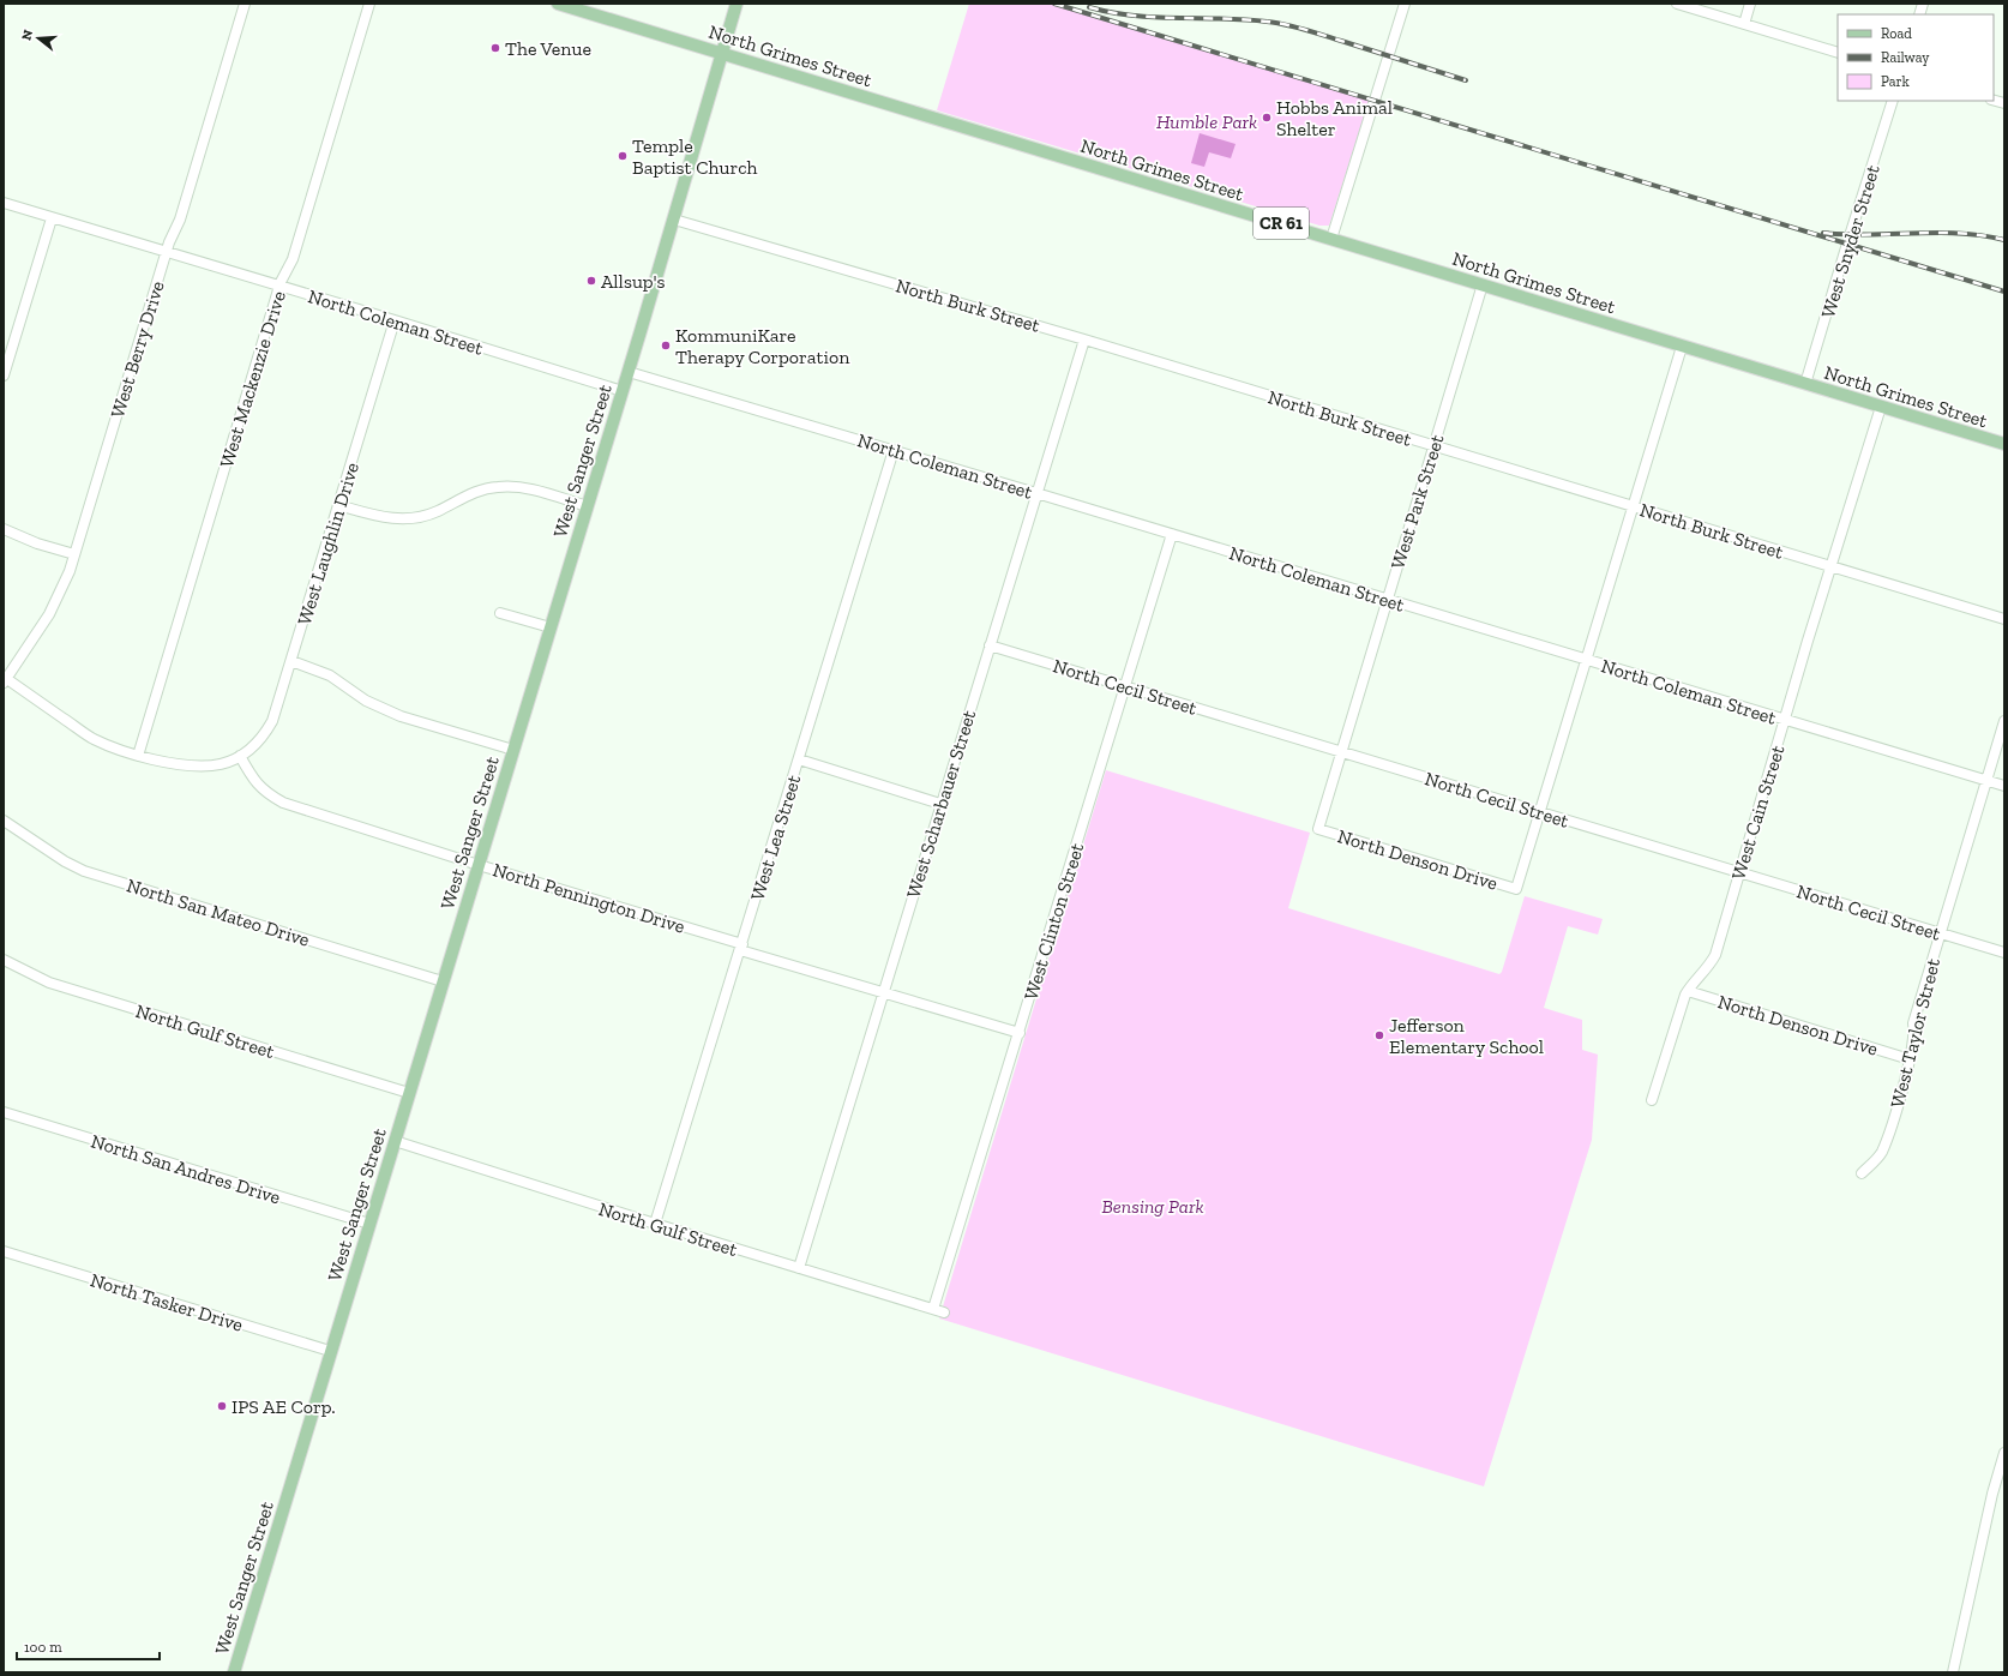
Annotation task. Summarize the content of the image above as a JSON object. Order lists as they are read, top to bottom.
{
  "streets": {
    "main road": ["North Grimes Street", "CR 61", "West Sanger Street"],
    "street": [
      "West Snyder Street",
      "North Burk Street",
      "North Coleman Street",
      "West Berry Drive",
      "West Mackenzie Drive",
      "West Park Street",
      "West Laughlin Drive",
      "North Cecil Street",
      "West Scharbauer Street",
      "West Cain Street",
      "West Lea Street",
      "North Denson Drive",
      "North Pennington Drive",
      "North San Mateo Drive",
      "West Clinton Street",
      "North Gulf Street",
      "West Taylor Street",
      "North San Andres Drive",
      "North Tasker Drive"
    ]
  },
  "crossings": [
    ["North Grimes Street", "West Snyder Street"],
    ["North Grimes Street", "West Sanger Street"],
    ["North Grimes Street", "West Park Street"],
    ["North Grimes Street", "West Cain Street"],
    ["North Burk Street", "West Sanger Street"],
    ["North Burk Street", "West Park Street"],
    ["North Burk Street", "West Scharbauer Street"],
    ["North Burk Street", "West Cain Street"],
    ["North Coleman Street", "West Berry Drive"],
    ["North Coleman Street", "West Mackenzie Drive"],
    ["North Coleman Street", "West Sanger Street"],
    ["North Coleman Street", "West Park Street"],
    ["North Coleman Street", "West Laughlin Drive"],
    ["North Coleman Street", "West Scharbauer Street"],
    ["North Coleman Street", "West Cain Street"],
    ["North Coleman Street", "West Lea Street"],
    ["North Coleman Street", "West Clinton Street"],
    ["North Coleman Street", "West Taylor Street"],
    ["West Sanger Street", "North Pennington Drive"],
    ["West Sanger Street", "North San Mateo Drive"],
    ["West Sanger Street", "North Gulf Street"],
    ["West Sanger Street", "North San Andres Drive"],
    ["West Sanger Street", "North Tasker Drive"],
    ["West Park Street", "North Cecil Street"],
    ["West Park Street", "North Denson Drive"],
    ["West Laughlin Drive", "North Pennington Drive"],
    ["North Cecil Street", "West Scharbauer Street"],
    ["North Cecil Street", "West Cain Street"],
    ["North Cecil Street", "North Denson Drive"],
    ["North Cecil Street", "West Clinton Street"],
    ["North Cecil Street", "West Taylor Street"],
    ["West Scharbauer Street", "North Pennington Drive"],
    ["West Scharbauer Street", "North Gulf Street"],
    ["West Cain Street", "North Denson Drive"],
    ["West Lea Street", "North Pennington Drive"],
    ["West Lea Street", "North Gulf Street"],
    ["North Denson Drive", "West Taylor Street"],
    ["North Pennington Drive", "West Clinton Street"],
    ["West Clinton Street", "North Gulf Street"]
  ],
  "parks": ["Humble Park", "Bensing Park"],
  "places": [
    "The Venue",
    "Hobbs Animal Shelter",
    "Temple Baptist Church",
    "Allsup's",
    "KommuniKare Therapy Corporation",
    "Jefferson Elementary School",
    "IPS AE Corp."
  ],
  "legend": ["Road", "Railway", "Park"],
  "scale_bar": "100 m",
  "north": "left"
}
